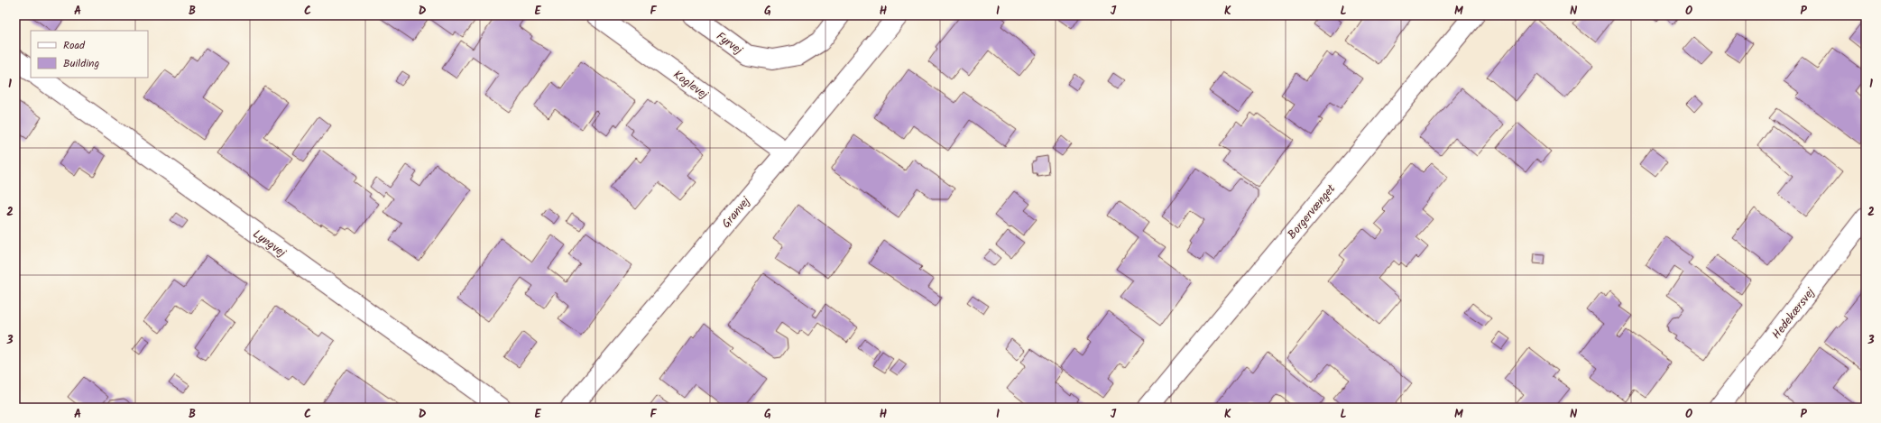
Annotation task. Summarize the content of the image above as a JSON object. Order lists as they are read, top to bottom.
{
  "streets": {
    "street": [
      "Fyrvej",
      "Koglevej",
      "Borgervænget",
      "Granvej",
      "Lyngvej",
      "Hedekærsvej"
    ]
  },
  "crossings": [
    ["Koglevej", "Granvej"]
  ],
  "legend": ["Road", "Building"],
  "grid": {
    "columns": [
      "A",
      "B",
      "C",
      "D",
      "E",
      "F",
      "G",
      "H",
      "I",
      "J",
      "K",
      "L",
      "M",
      "N",
      "O",
      "P"
    ],
    "rows": ["1", "2", "3"]
  }
}
